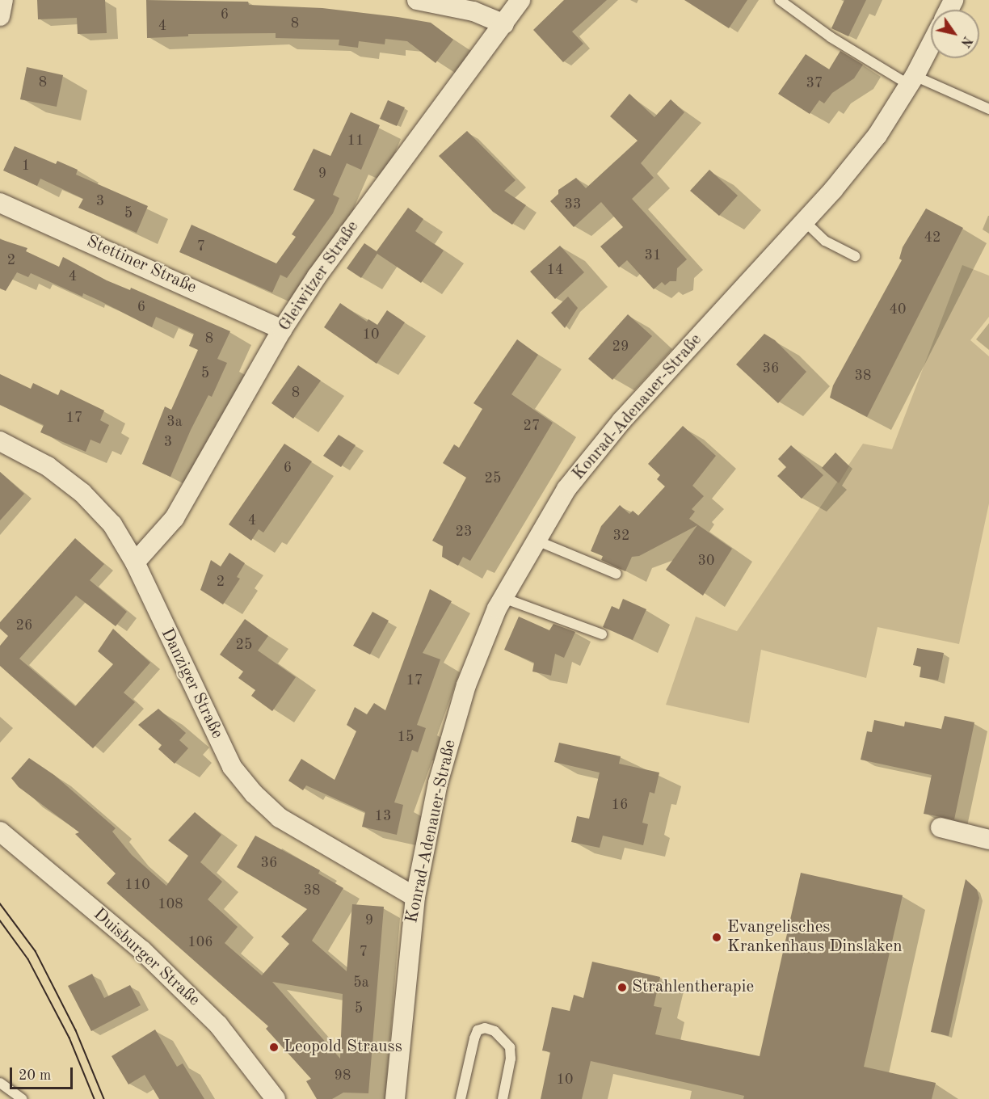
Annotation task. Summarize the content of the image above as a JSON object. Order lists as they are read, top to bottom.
{
  "streets": {
    "street": [
      "Stettiner Straße",
      "Gleiwitzer Straße",
      "Konrad-Adenauer-Straße",
      "Danziger Straße",
      "Duisburger Straße"
    ]
  },
  "crossings": [
    ["Stettiner Straße", "Gleiwitzer Straße"],
    ["Gleiwitzer Straße", "Danziger Straße"],
    ["Konrad-Adenauer-Straße", "Danziger Straße"]
  ],
  "places": ["Evangelisches Krankenhaus Dinslaken", "Strahlentherapie", "Leopold Strauss"],
  "house_numbers": [
    "6",
    "8",
    "4",
    "8",
    "37",
    "11",
    "1",
    "9",
    "3",
    "33",
    "5",
    "42",
    "7",
    "31",
    "2",
    "14",
    "4",
    "6",
    "40",
    "10",
    "8",
    "29",
    "36",
    "5",
    "38",
    "8",
    "17",
    "3a",
    "27",
    "3",
    "6",
    "25",
    "4",
    "23",
    "32",
    "30",
    "2",
    "26",
    "25",
    "17",
    "15",
    "16",
    "13",
    "36",
    "110",
    "38",
    "108",
    "9",
    "106",
    "7",
    "5a",
    "5",
    "98",
    "10"
  ],
  "scale_bar": "20 m",
  "north": "bottom right"
}
